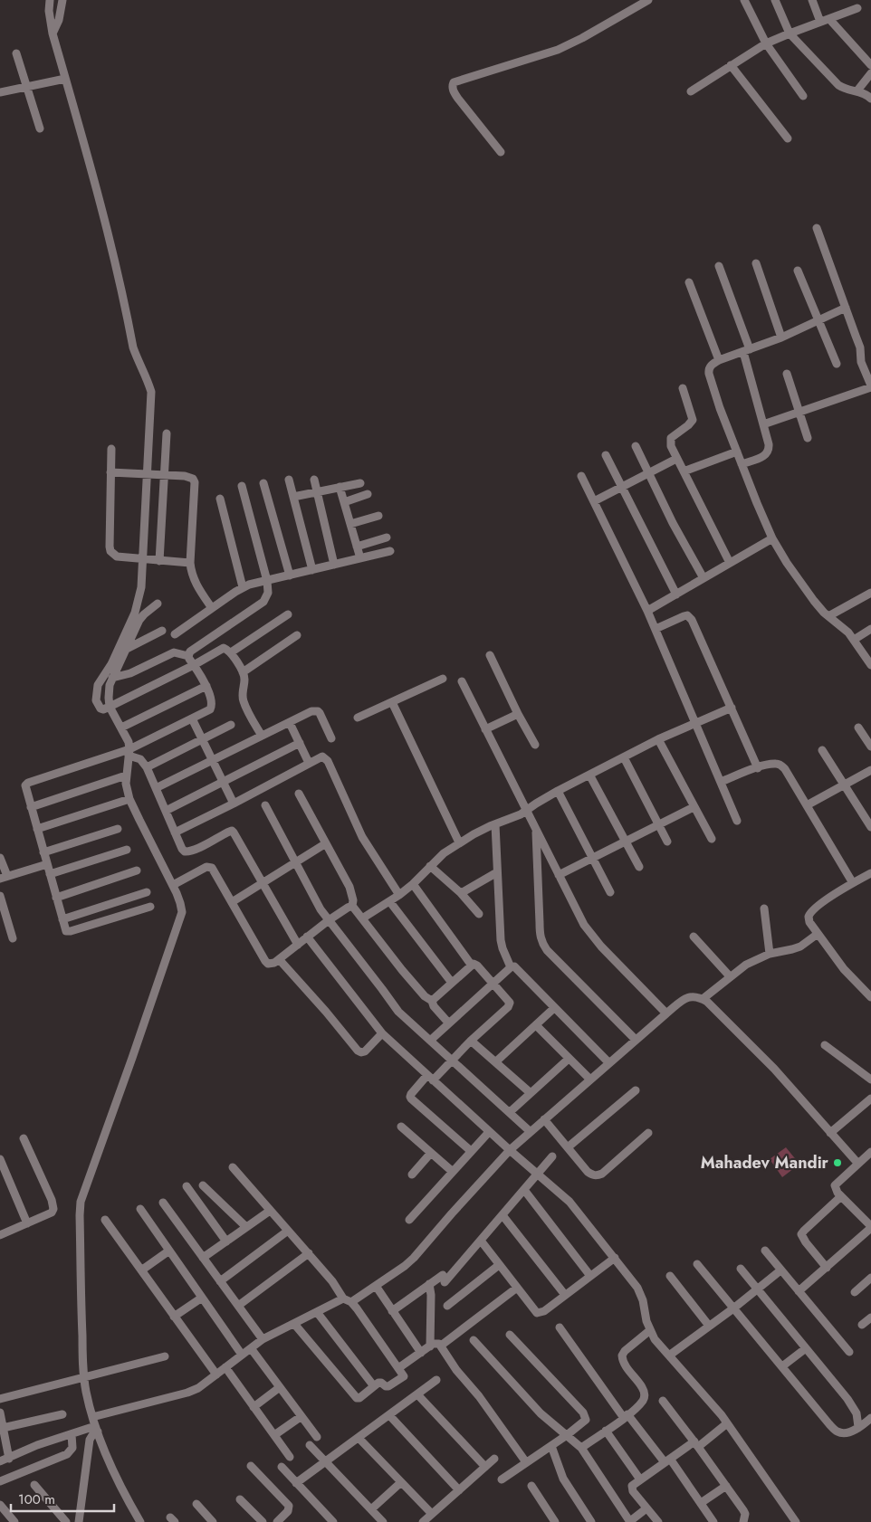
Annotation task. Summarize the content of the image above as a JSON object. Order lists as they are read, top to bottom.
{
  "places": ["Mahadev Mandir"],
  "scale_bar": "100 m"
}
